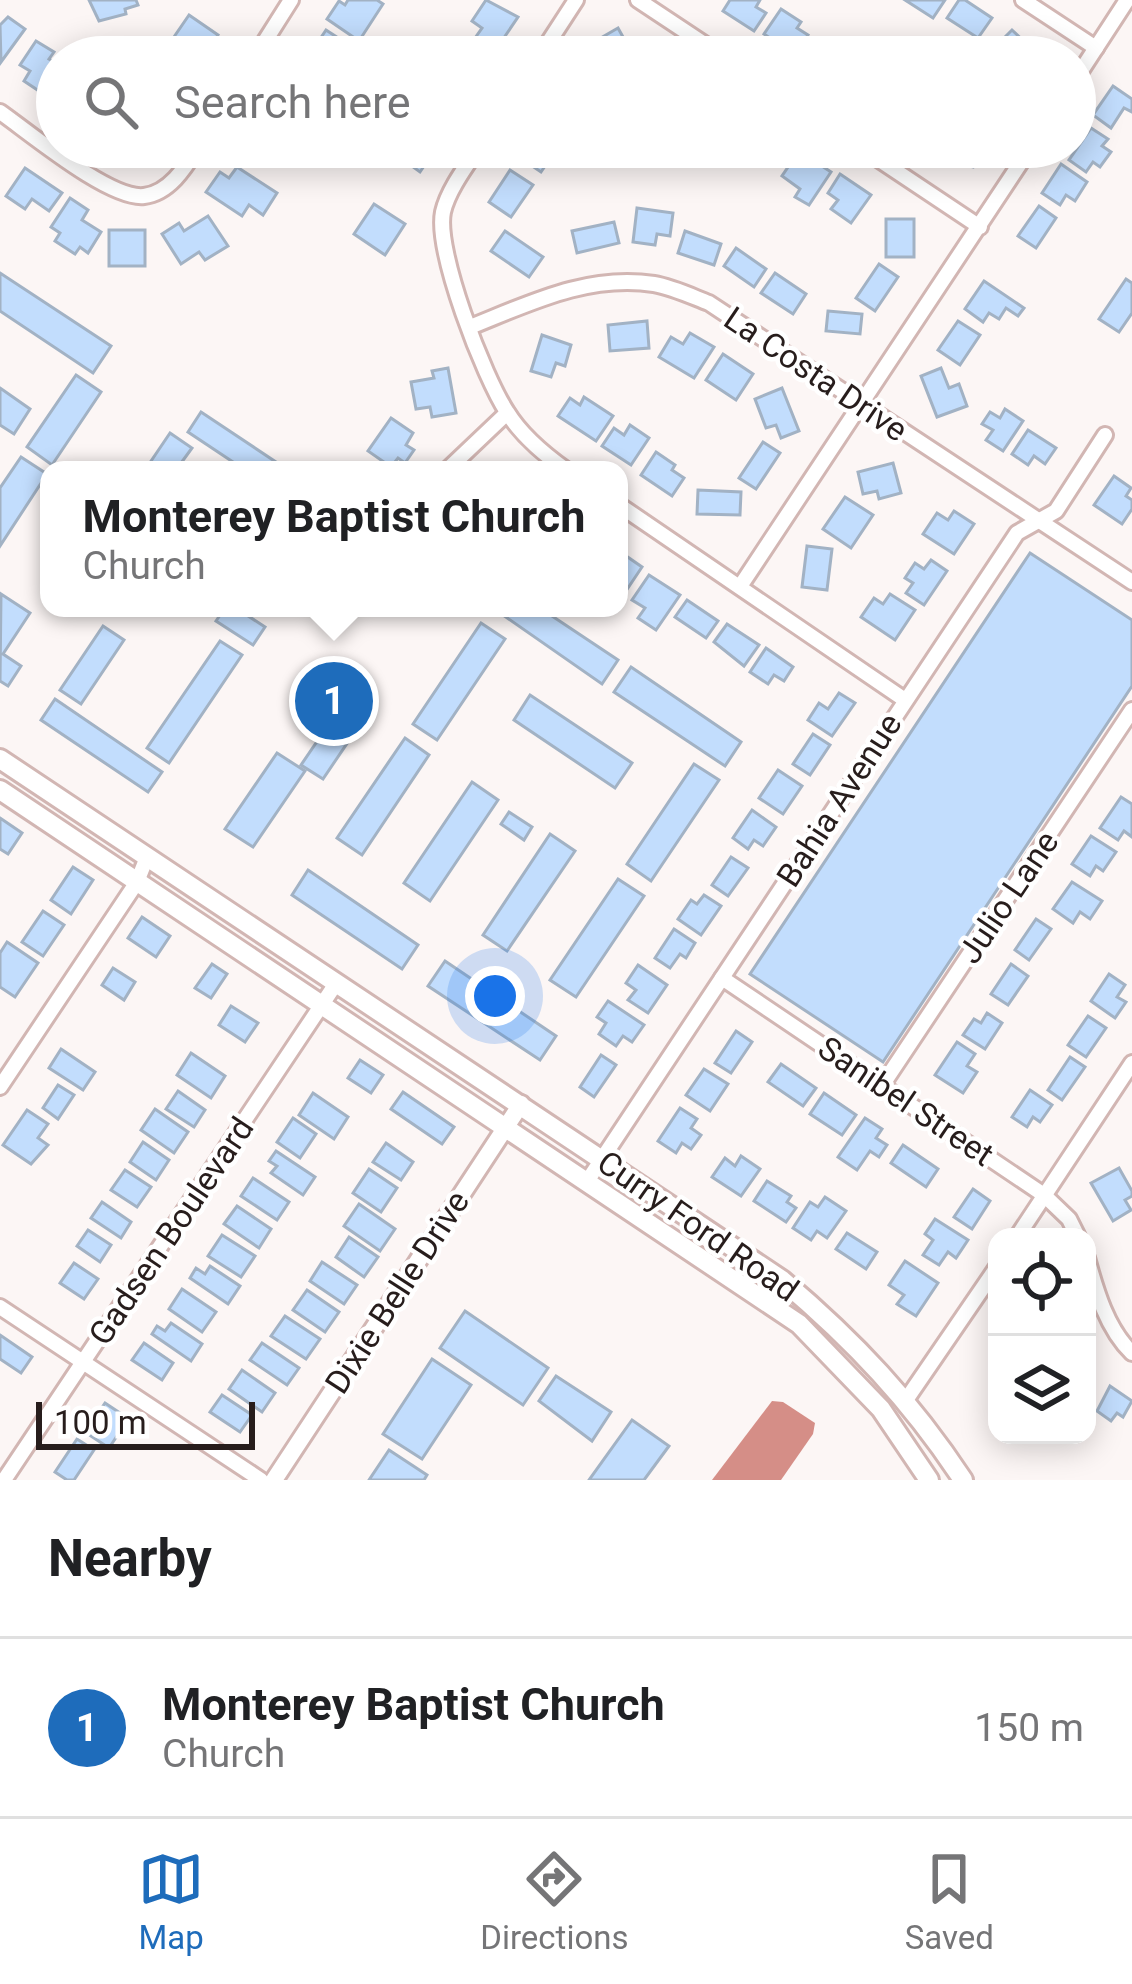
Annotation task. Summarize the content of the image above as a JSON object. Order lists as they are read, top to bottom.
{
  "streets": {
    "main road": ["Curry Ford Road"],
    "street": [
      "La Costa Drive",
      "Bahia Avenue",
      "Julio Lane",
      "Sanibel Street",
      "Gadsen Boulevard",
      "Dixie Belle Drive"
    ]
  },
  "crossings": [
    ["La Costa Drive", "Bahia Avenue"],
    ["Bahia Avenue", "Sanibel Street"],
    ["Bahia Avenue", "Curry Ford Road"],
    ["Julio Lane", "Sanibel Street"],
    ["Curry Ford Road", "Gadsen Boulevard"],
    ["Curry Ford Road", "Dixie Belle Drive"]
  ],
  "scale_bar": "100 m",
  "page": {
    "search": "Search here",
    "popup": ["Monterey Baptist Church", "Church"],
    "pins": "1",
    "scale": "100 m",
    "heading": "Nearby",
    "list": [
      {
        "mark": "1",
        "name": "Monterey Baptist Church",
        "note": "Church",
        "value": "150 m"
      }
    ],
    "nav": ["Map", "Directions", "Saved"]
  }
}
